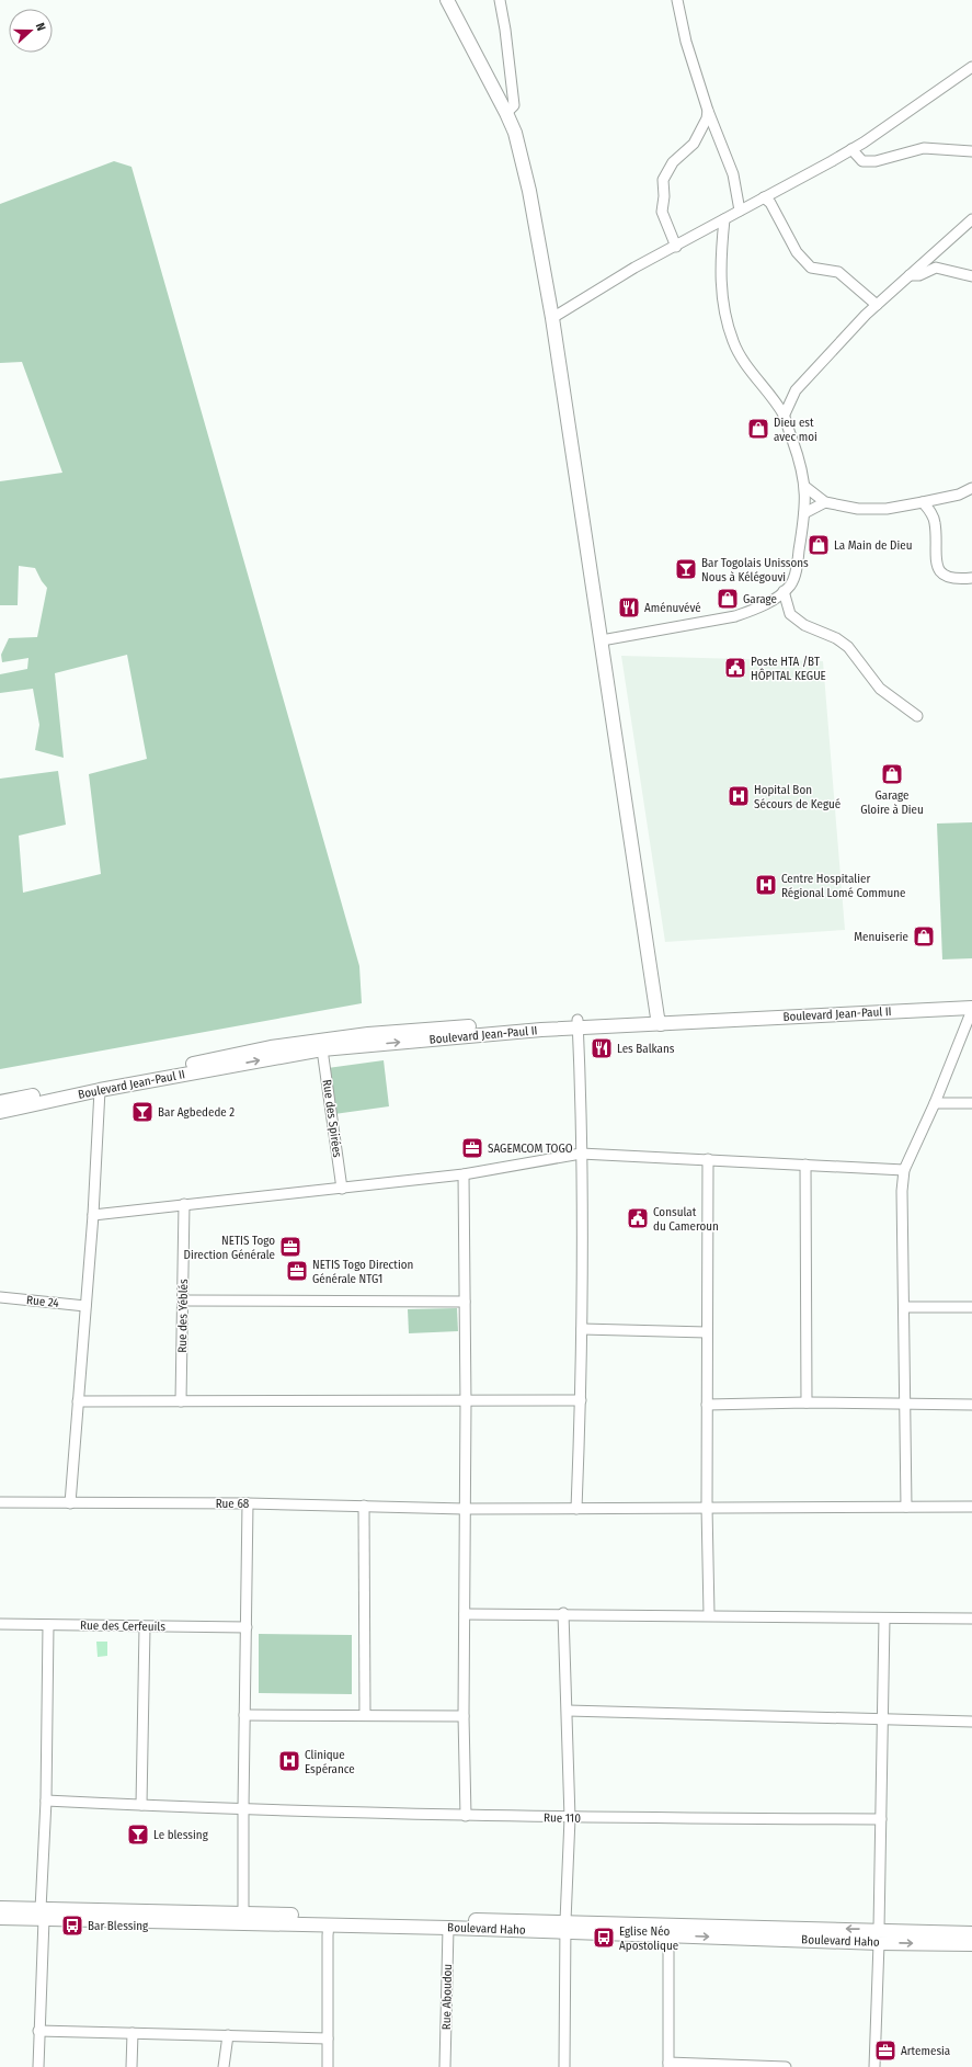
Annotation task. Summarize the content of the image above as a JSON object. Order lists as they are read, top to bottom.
{
  "streets": {
    "main road": ["Boulevard Jean-Paul II", "Boulevard Haho"],
    "street": [
      "Rue des Spirées",
      "Rue 24",
      "Rue des Yéblés",
      "Rue 68",
      "Rue des Cerfeuils",
      "Rue 110",
      "Rue Aboudou"
    ]
  },
  "crossings": [
    ["Boulevard Jean-Paul II", "Rue des Spirées"],
    ["Boulevard Haho", "Rue Aboudou"]
  ],
  "places": {
    "shop": [
      "Dieu est avec moi",
      "La Main de Dieu",
      "Garage",
      "Garage Gloire à Dieu",
      "Menuiserie"
    ],
    "bar": ["Bar Togolais Unissons Nous à Kélégouvi", "Bar Agbedede 2", "Le blessing"],
    "restaurant": ["Aménuvévé", "Les Balkans"],
    "public building": ["Poste HTA /BT HÔPITAL KEGUE", "Consulat du Cameroun"],
    "hospital": ["Hopital Bon Sécours de Kegué", "Centre Hospitalier Régional Lomé Commune", "Clinique Espérance"],
    "office": [
      "SAGEMCOM TOGO",
      "NETIS Togo Direction Générale",
      "NETIS Togo Direction Générale NTG1",
      "Artemesia"
    ],
    "bus stop": ["Bar Blessing", "Eglise Néo Apostolique"]
  },
  "north": "right"
}
